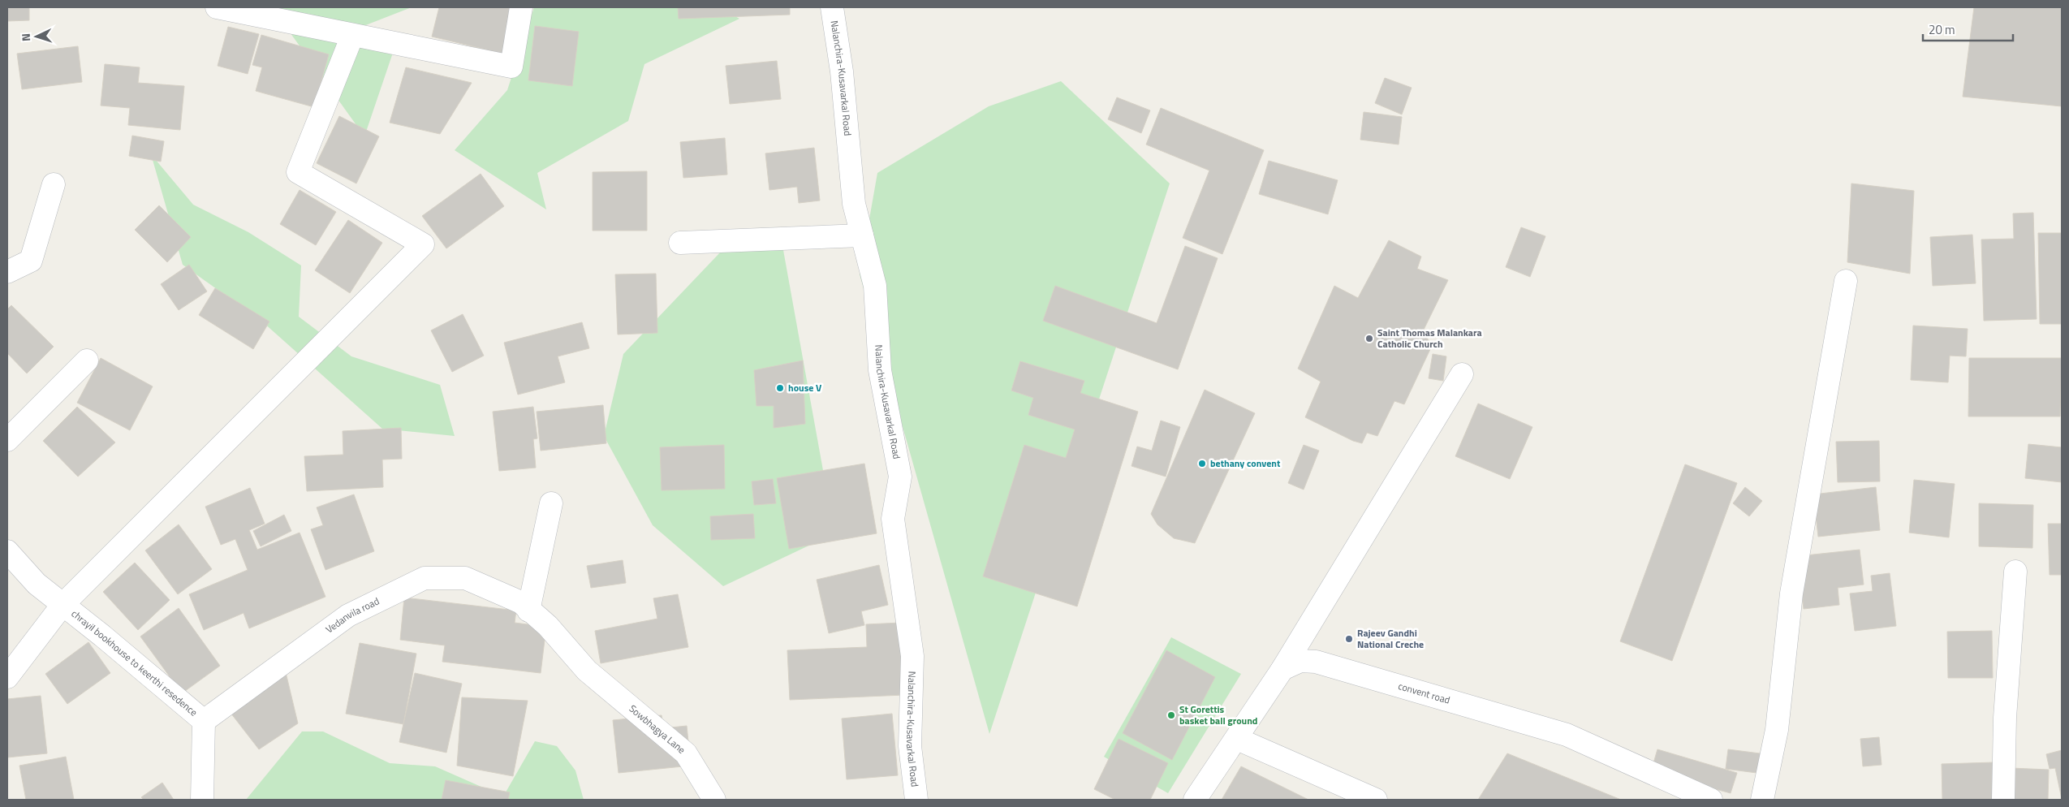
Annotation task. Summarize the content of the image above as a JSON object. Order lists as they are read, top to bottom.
{
  "streets": {
    "street": [
      "Nalanchira-Kusavarkal Road",
      "Vedanvila road",
      "chrayil bookhouse to keerthi resedence",
      "convent road",
      "Sowbhagya Lane"
    ]
  },
  "crossings": [
    ["Vedanvila road", "chrayil bookhouse to keerthi resedence"],
    ["Vedanvila road", "Sowbhagya Lane"]
  ],
  "places": [
    "Saint Thomas Malankara Catholic Church",
    "house V",
    "bethany convent",
    "Rajeev Gandhi National Creche",
    "St Gorettis basket ball ground"
  ],
  "scale_bar": "20 m",
  "north": "left"
}
